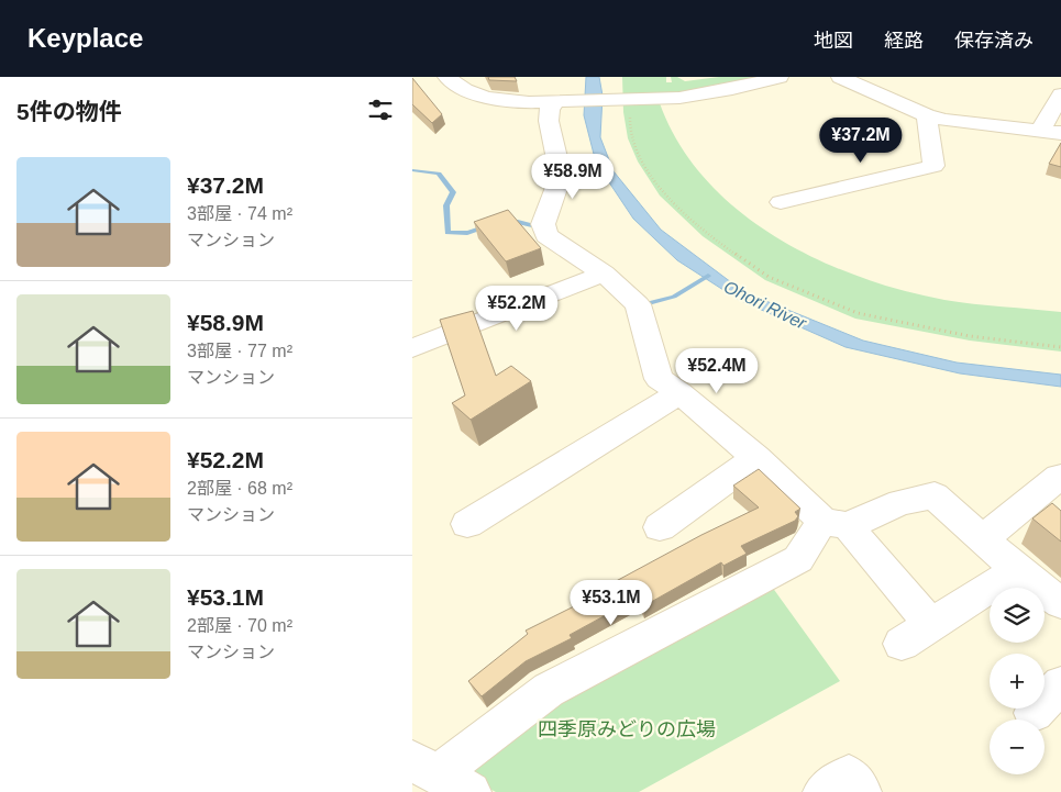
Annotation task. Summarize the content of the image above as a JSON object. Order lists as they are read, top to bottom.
{
  "water": ["Ohori River"],
  "parks": ["四季原みどりの広場"],
  "page": {
    "header": "Keyplace",
    "nav": ["地図", "経路", "保存済み"],
    "heading": "5件の物件",
    "price": [
      "¥37.2M",
      "¥58.9M",
      "¥52.2M",
      "¥52.4M",
      "¥53.1M"
    ],
    "list": [
      {
        "name": "¥37.2M",
        "note": "3部屋 · 74 m² · マンション"
      },
      {
        "name": "¥58.9M",
        "note": "3部屋 · 77 m² · マンション"
      },
      {
        "name": "¥52.2M",
        "note": "2部屋 · 68 m² · マンション"
      },
      {
        "name": "¥53.1M",
        "note": "2部屋 · 70 m² · マンション"
      }
    ],
    "map_buttons": ["+", "−"]
  }
}
